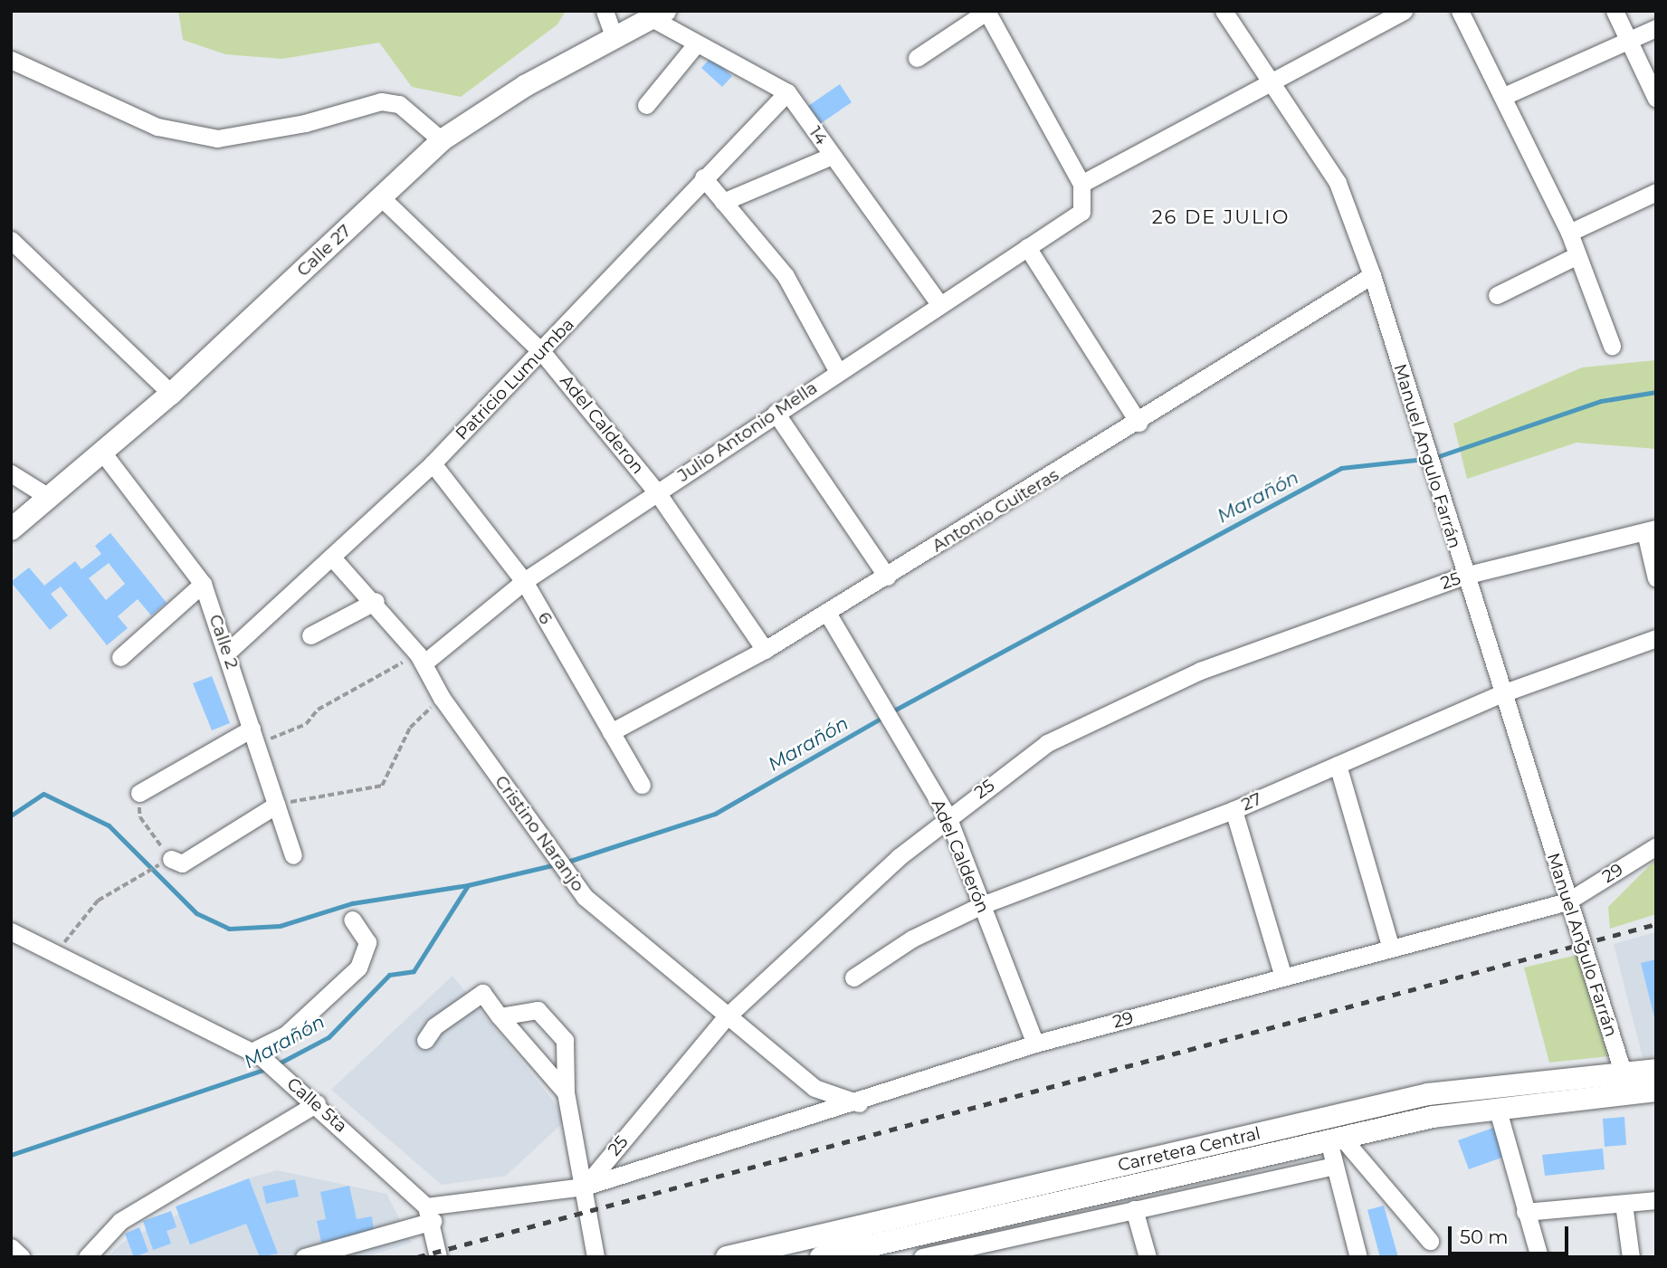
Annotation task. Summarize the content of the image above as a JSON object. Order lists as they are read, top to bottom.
{
  "streets": {
    "main road": ["Calle 27", "Carretera Central"],
    "street": [
      "14",
      "Patricio Lumumba",
      "Adel Calderon",
      "Julio Antonio Mella",
      "Manuel Angulo Farrán",
      "Antonio Guiteras",
      "25",
      "6",
      "Calle 2",
      "27",
      "Cristino Naranjo",
      "Adel Calderón",
      "29",
      "Calle 5ta"
    ]
  },
  "crossings": [
    ["14", "Calle 27"],
    ["14", "Patricio Lumumba"],
    ["14", "Julio Antonio Mella"],
    ["Calle 27", "Adel Calderon"],
    ["Calle 27", "Calle 2"],
    ["Patricio Lumumba", "Adel Calderon"],
    ["Patricio Lumumba", "6"],
    ["Patricio Lumumba", "Calle 2"],
    ["Patricio Lumumba", "Cristino Naranjo"],
    ["Adel Calderon", "Julio Antonio Mella"],
    ["Adel Calderon", "Antonio Guiteras"],
    ["Julio Antonio Mella", "6"],
    ["Julio Antonio Mella", "Cristino Naranjo"],
    ["Manuel Angulo Farrán", "Antonio Guiteras"],
    ["Manuel Angulo Farrán", "25"],
    ["Manuel Angulo Farrán", "27"],
    ["Manuel Angulo Farrán", "29"],
    ["Manuel Angulo Farrán", "Carretera Central"],
    ["Antonio Guiteras", "6"],
    ["Antonio Guiteras", "Adel Calderón"],
    ["25", "Cristino Naranjo"],
    ["25", "Adel Calderón"],
    ["25", "29"],
    ["27", "Adel Calderón"],
    ["Cristino Naranjo", "29"],
    ["Adel Calderón", "29"]
  ],
  "districts": ["26 DE JULIO"],
  "water": ["Marañón"],
  "scale_bar": "50 m"
}
